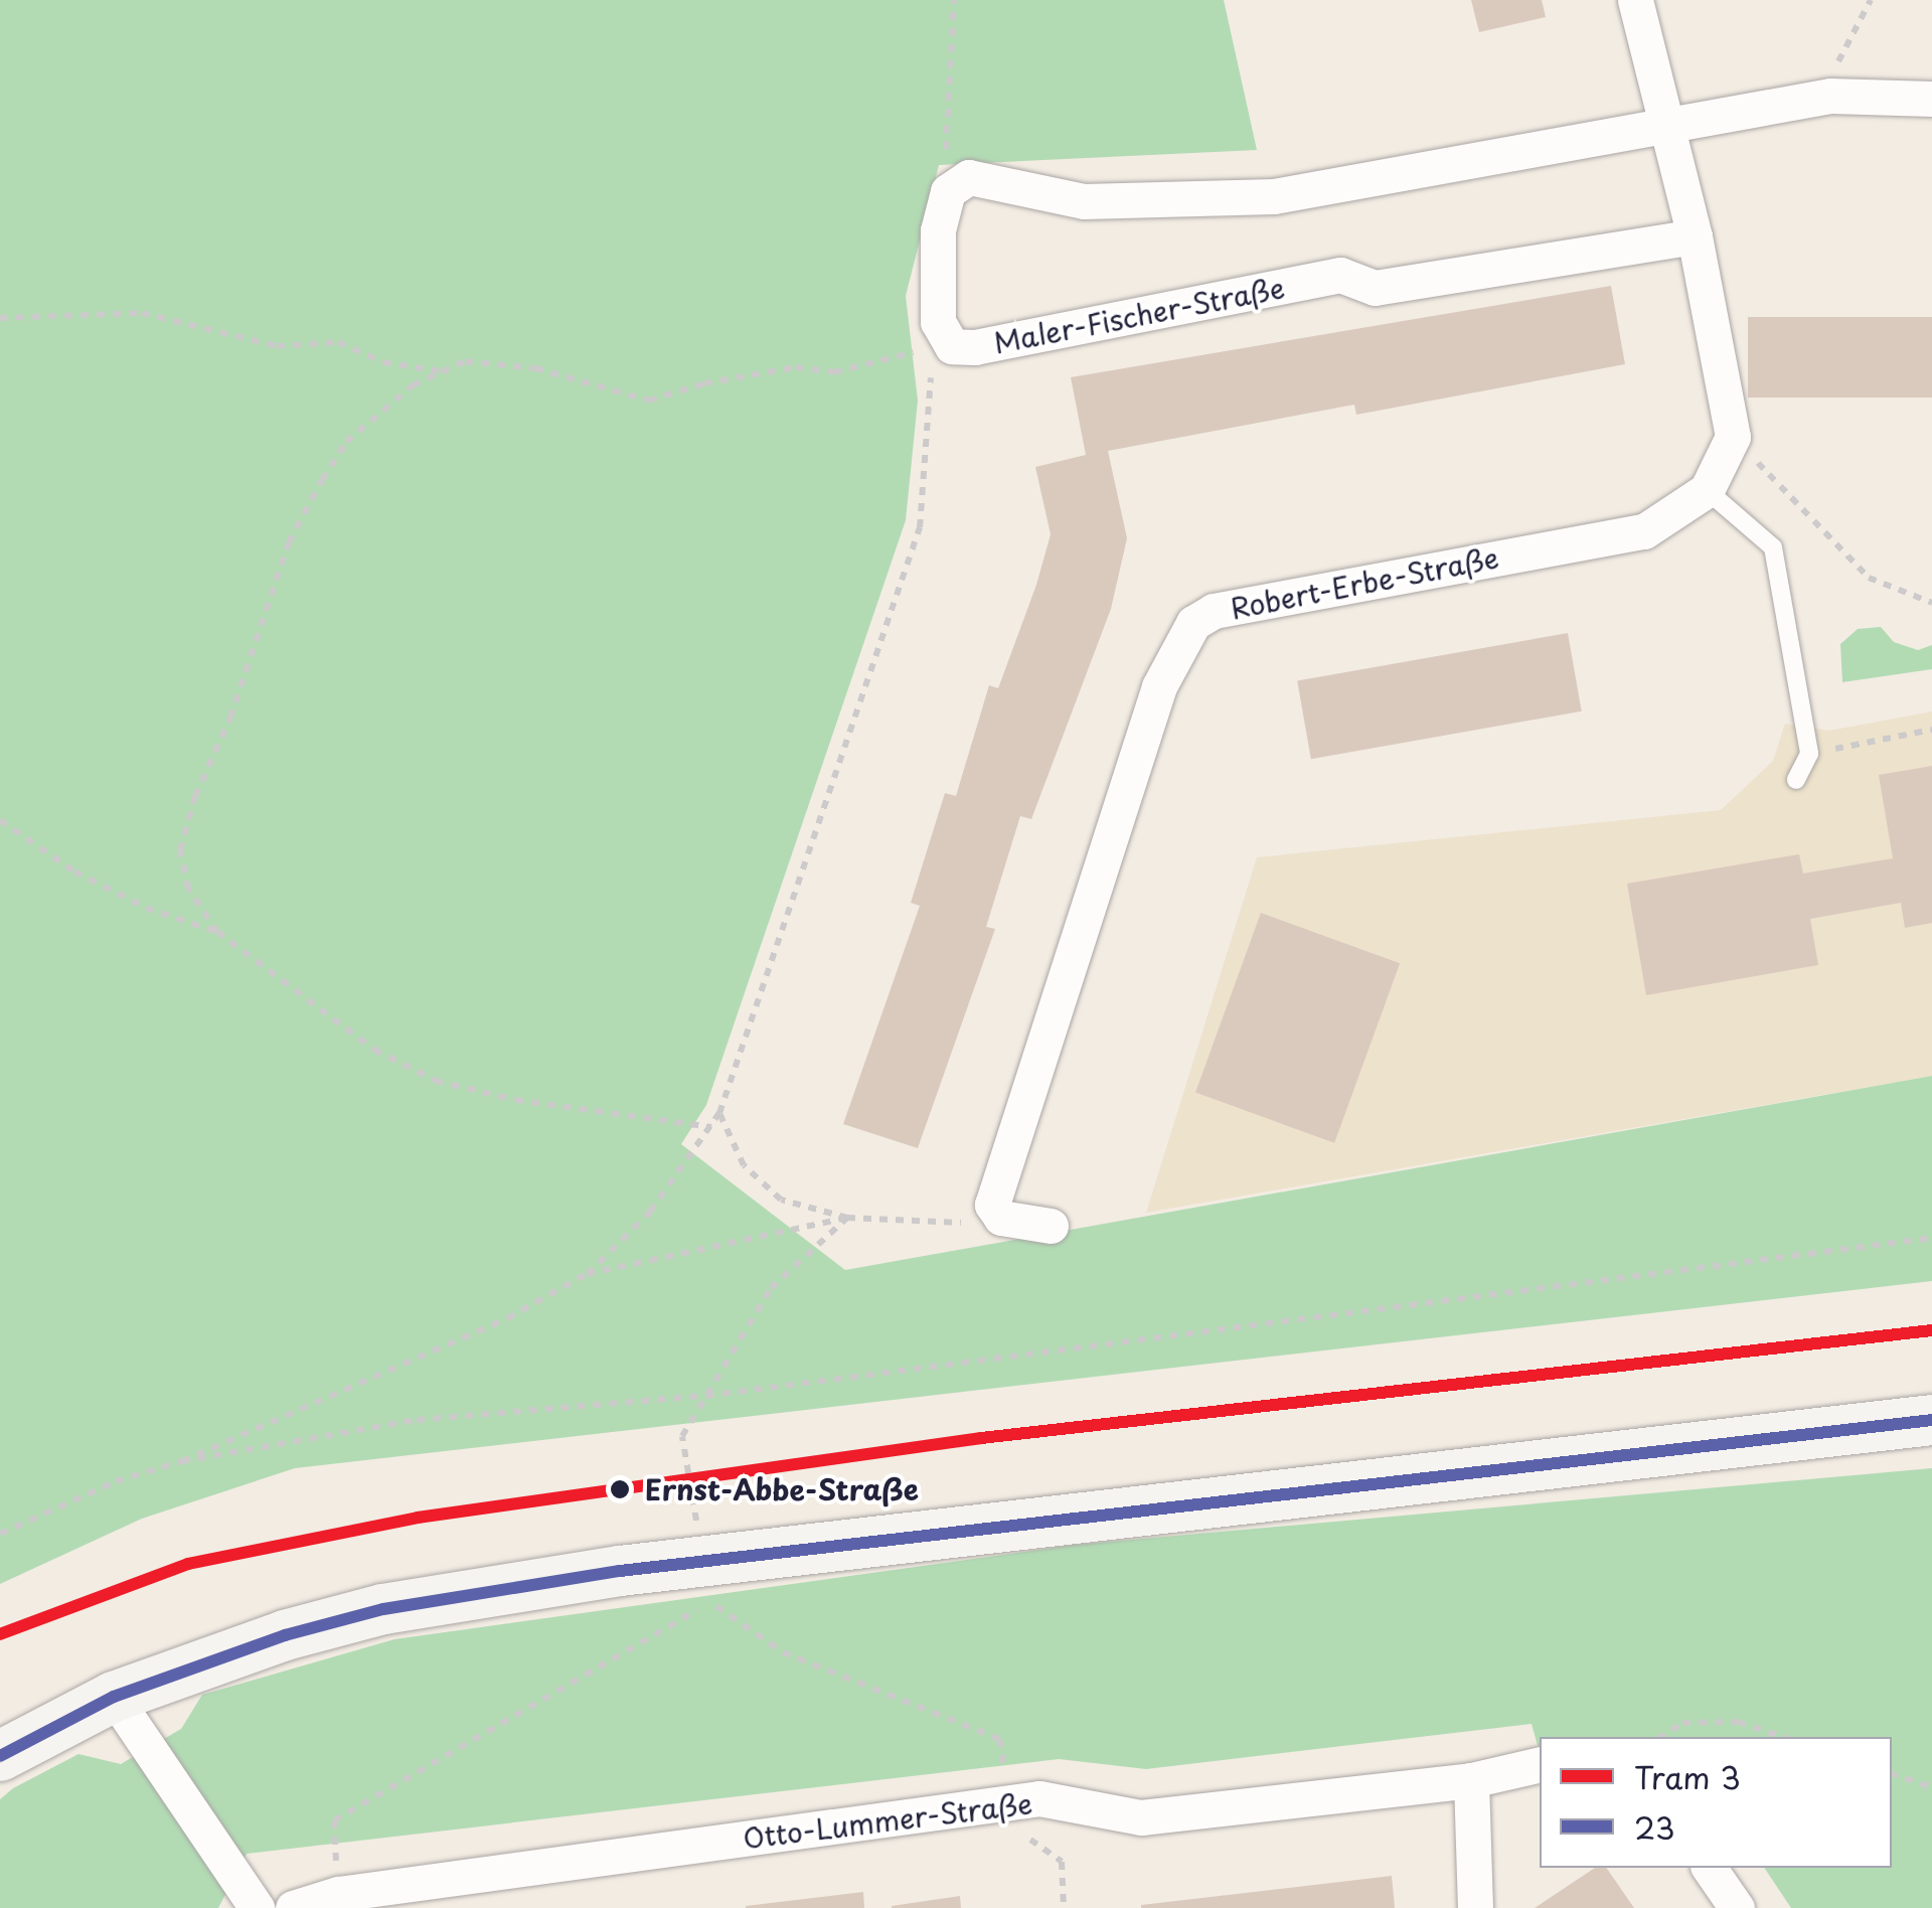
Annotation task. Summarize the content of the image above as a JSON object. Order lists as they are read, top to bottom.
{
  "streets": {
    "street": ["Maler-Fischer-Straße", "Robert-Erbe-Straße", "Otto-Lummer-Straße"]
  },
  "places": ["Ernst-Abbe-Straße"],
  "lines": ["tram line 3", "transit line 23"],
  "legend": ["Tram 3", "23"]
}
